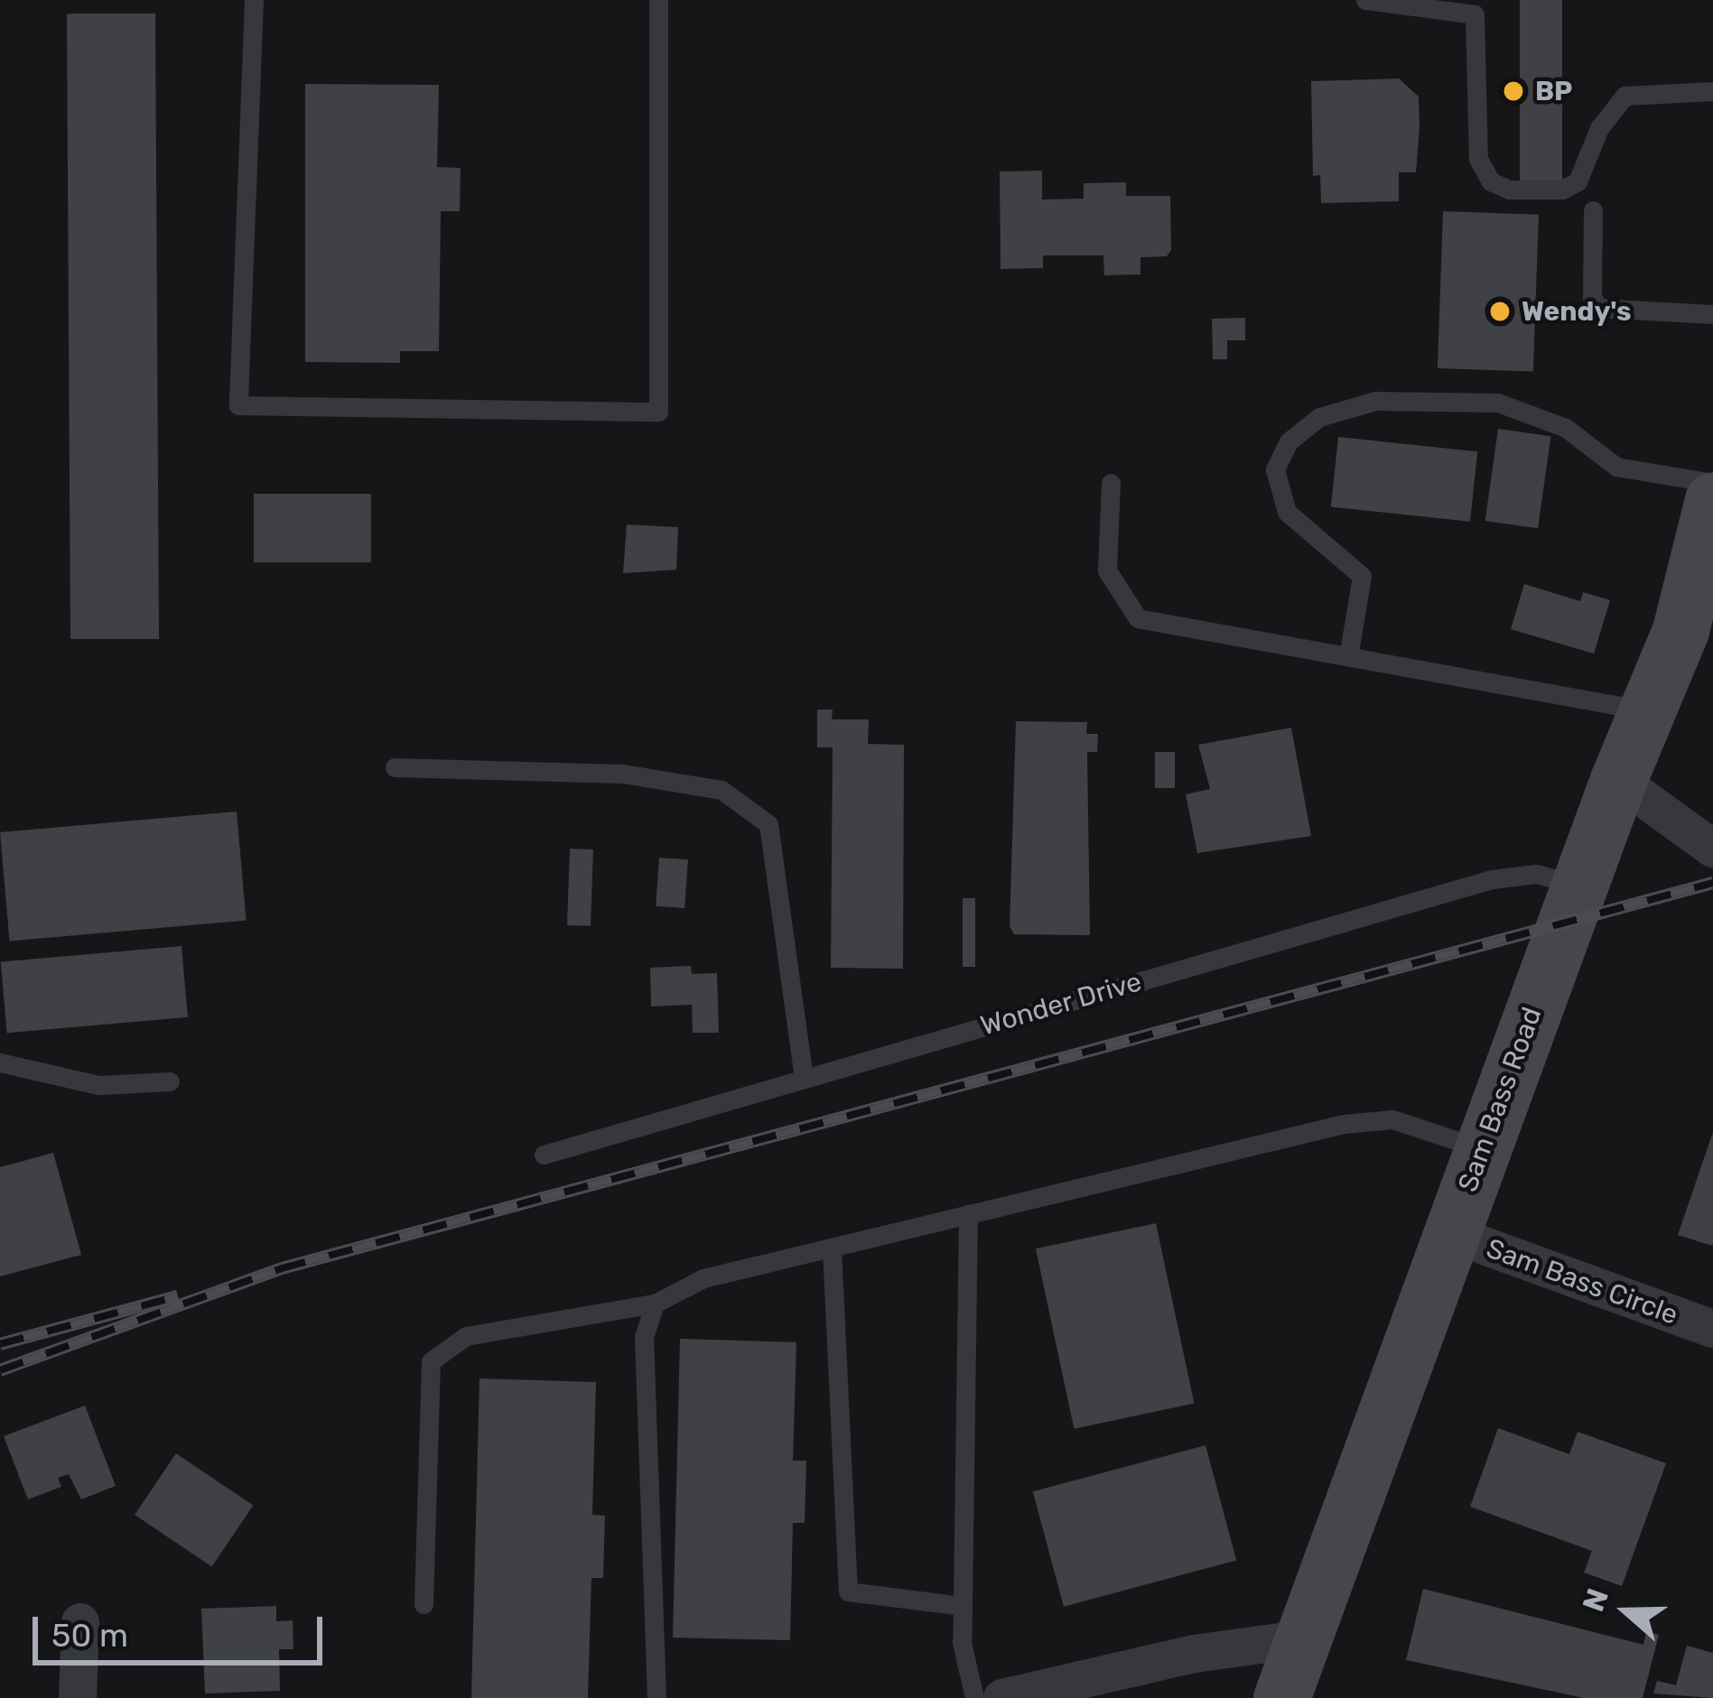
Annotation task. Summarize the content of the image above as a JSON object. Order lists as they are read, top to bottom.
{
  "streets": {
    "main road": ["Sam Bass Road"],
    "street": ["Sam Bass Circle"],
    "lane": ["Wonder Drive"]
  },
  "crossings": [
    ["Wonder Drive", "Sam Bass Road"],
    ["Sam Bass Road", "Sam Bass Circle"]
  ],
  "places": ["BP", "Wendy's"],
  "scale_bar": "50 m",
  "north": "left"
}
